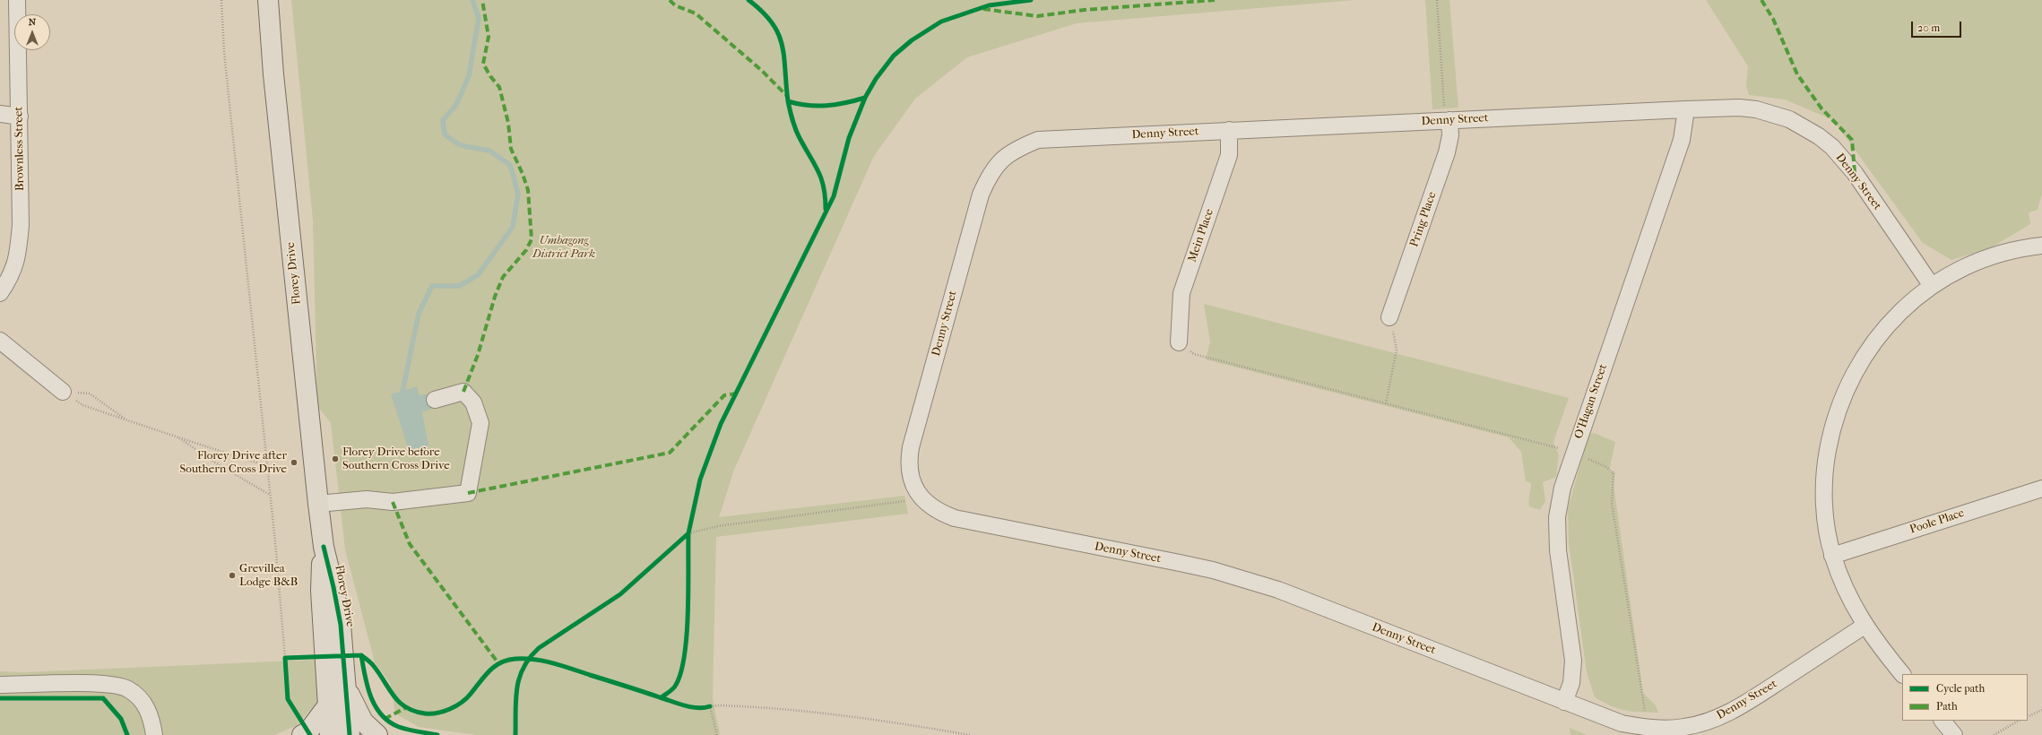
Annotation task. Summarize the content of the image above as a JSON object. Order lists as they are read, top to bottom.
{
  "streets": {
    "main road": ["Florey Drive"],
    "street": [
      "Denny Street",
      "Brownless Street",
      "Pring Place",
      "Mein Place",
      "O'Hagan Street",
      "Poole Place"
    ]
  },
  "crossings": [
    ["Denny Street", "Pring Place"],
    ["Denny Street", "Mein Place"],
    ["Denny Street", "O'Hagan Street"]
  ],
  "parks": ["Umbagong District Park"],
  "places": ["Florey Drive before Southern Cross Drive", "Florey Drive after Southern Cross Drive", "Grevillea Lodge B&B"],
  "legend": ["Cycle path", "Path"],
  "scale_bar": "20 m",
  "north": "top"
}
